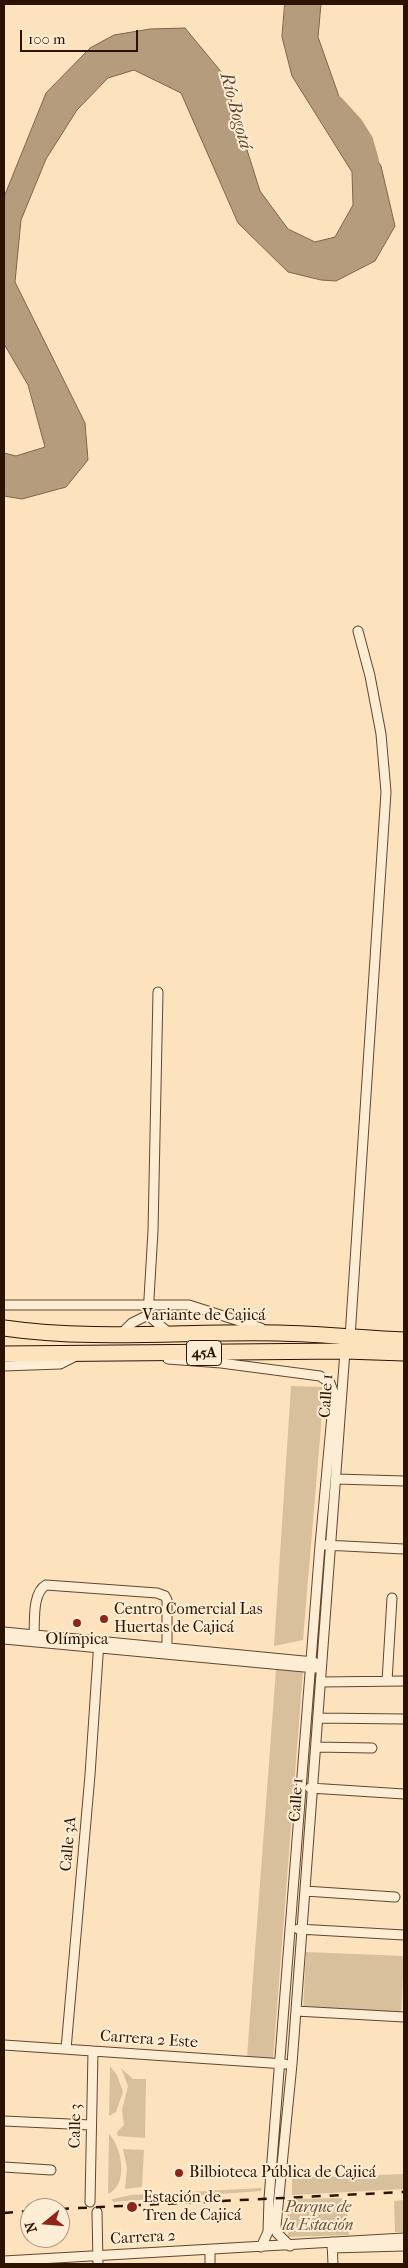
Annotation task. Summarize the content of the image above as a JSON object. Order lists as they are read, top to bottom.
{
  "streets": {
    "highway": ["Variante de Cajicá", "45A"],
    "street": [
      "Calle 1",
      "Calle 3A",
      "Carrera 2 Este",
      "Calle 3",
      "Carrera 2"
    ]
  },
  "crossings": [
    ["Variante de Cajicá", "Calle 1"],
    ["Calle 1", "Carrera 2 Este"],
    ["Calle 1", "Carrera 2"],
    ["Calle 3A", "Carrera 2 Este"],
    ["Carrera 2 Este", "Calle 3"]
  ],
  "water": ["Río Bogotá"],
  "parks": ["Parque de la Estación"],
  "places": [
    "Centro Comercial Las Huertas de Cajicá",
    "Olímpica",
    "Bilbioteca Pública de Cajicá",
    "Estación de Tren de Cajicá"
  ],
  "scale_bar": "100 m",
  "north": "left"
}
